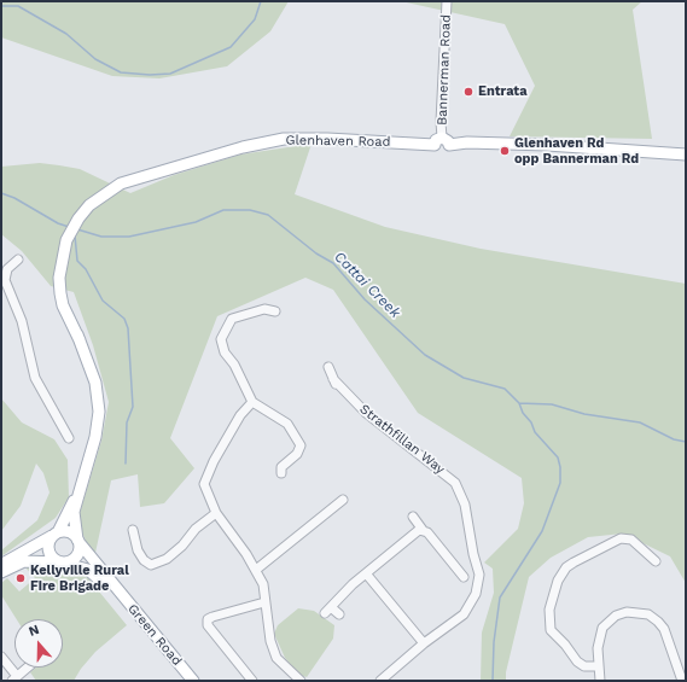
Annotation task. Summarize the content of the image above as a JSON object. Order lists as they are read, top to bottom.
{
  "streets": {
    "main road": ["Glenhaven Road", "Green Road"],
    "street": ["Bannerman Road", "Strathfillan Way"]
  },
  "crossings": [
    ["Bannerman Road", "Glenhaven Road"],
    ["Glenhaven Road", "Green Road"]
  ],
  "water": ["Cattai Creek"],
  "places": ["Entrata", "Glenhaven Rd opp Bannerman Rd", "Kellyville Rural Fire Brigade"],
  "north": "top"
}
